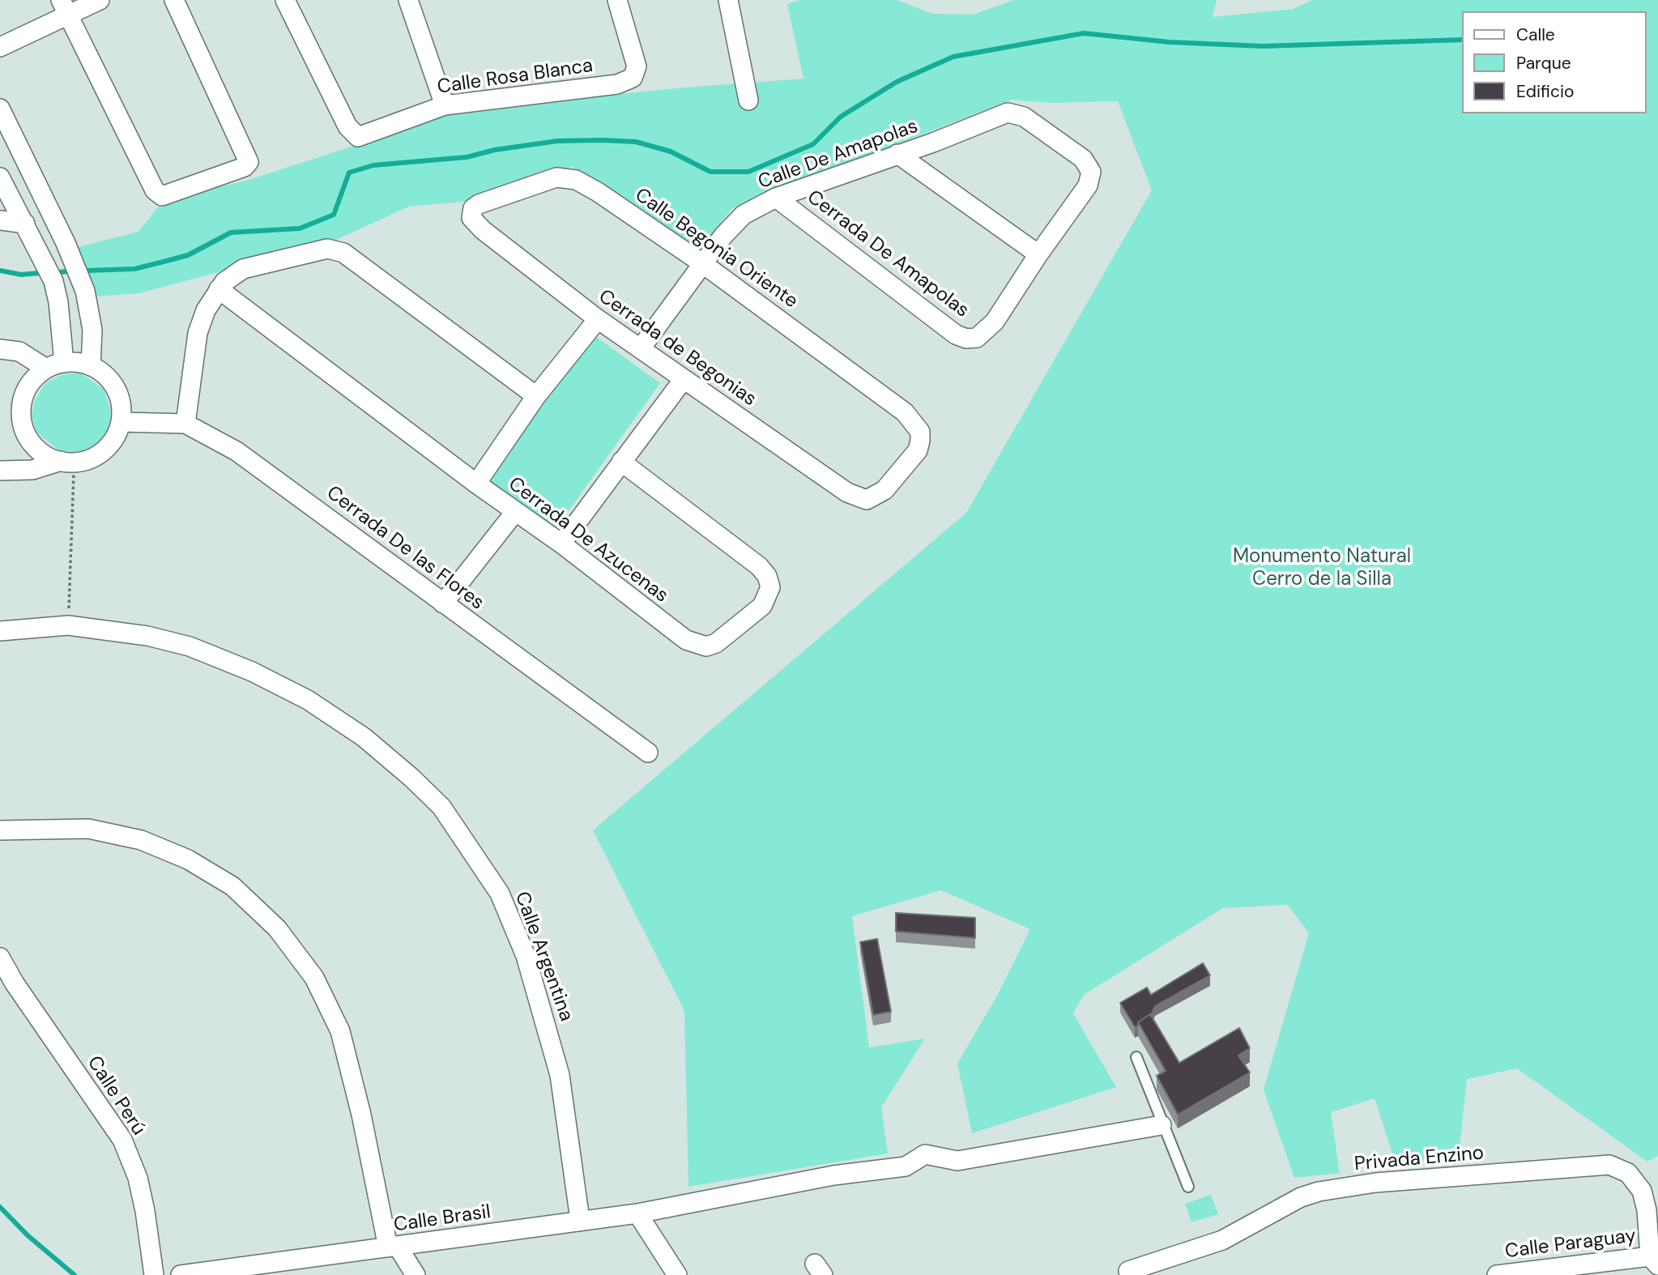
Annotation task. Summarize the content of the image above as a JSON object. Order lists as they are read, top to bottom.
{
  "streets": {
    "street": [
      "Calle Rosa Blanca",
      "Calle De Amapolas",
      "Calle Begonia Oriente",
      "Cerrada De Amapolas",
      "Cerrada de Begonias",
      "Cerrada De Azucenas",
      "Cerrada De las Flores",
      "Calle Argentina",
      "Calle Perú",
      "Privada Enzino",
      "Calle Brasil",
      "Calle Paraguay"
    ]
  },
  "crossings": [
    ["Calle De Amapolas", "Calle Begonia Oriente"],
    ["Calle De Amapolas", "Cerrada De Amapolas"],
    ["Calle De Amapolas", "Cerrada de Begonias"],
    ["Calle Begonia Oriente", "Cerrada de Begonias"],
    ["Calle Argentina", "Calle Brasil"],
    ["Privada Enzino", "Calle Paraguay"]
  ],
  "parks": ["Monumento Natural Cerro de la Silla"],
  "legend": ["Calle", "Parque", "Edificio"]
}
